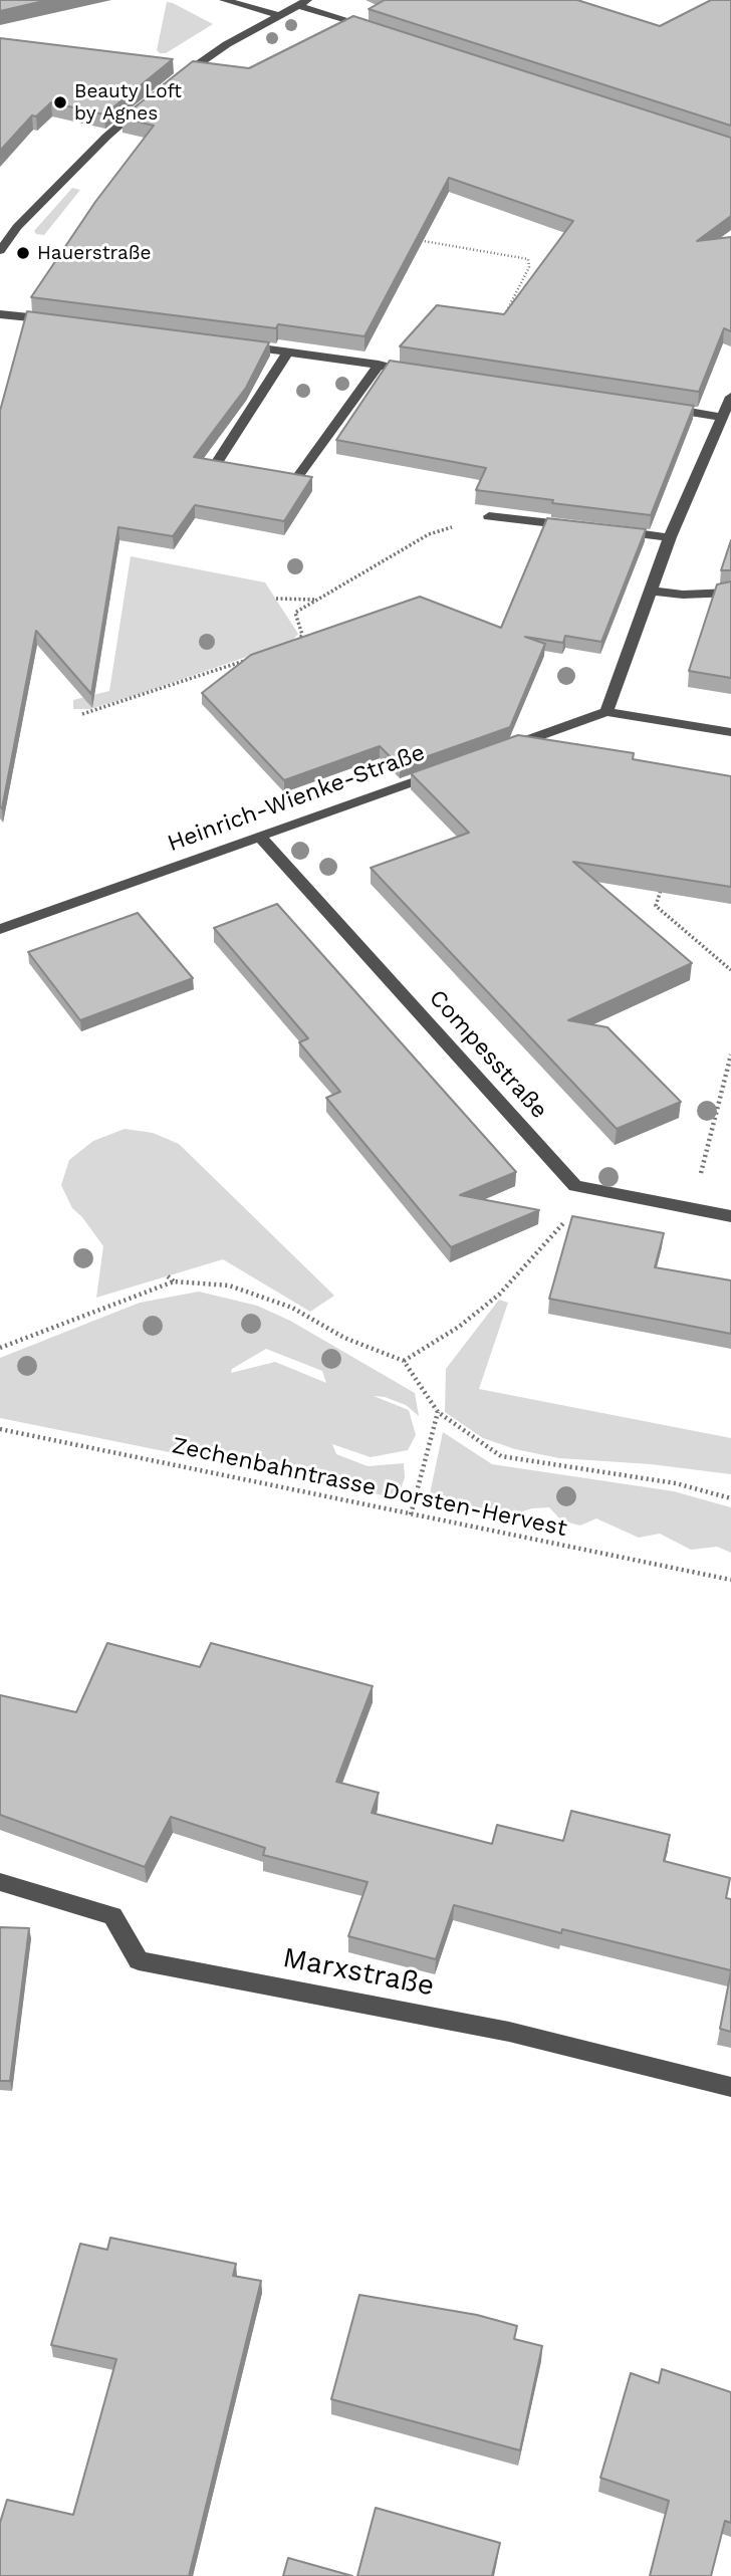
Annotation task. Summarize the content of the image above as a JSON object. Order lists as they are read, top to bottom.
{
  "streets": {
    "street": ["Heinrich-Wienke-Straße", "Compesstraße", "Marxstraße"],
    "path": ["Zechenbahntrasse Dorsten-Hervest"]
  },
  "crossings": [
    ["Heinrich-Wienke-Straße", "Compesstraße"]
  ],
  "places": ["Beauty Loft by Agnes", "Hauerstraße"]
}
